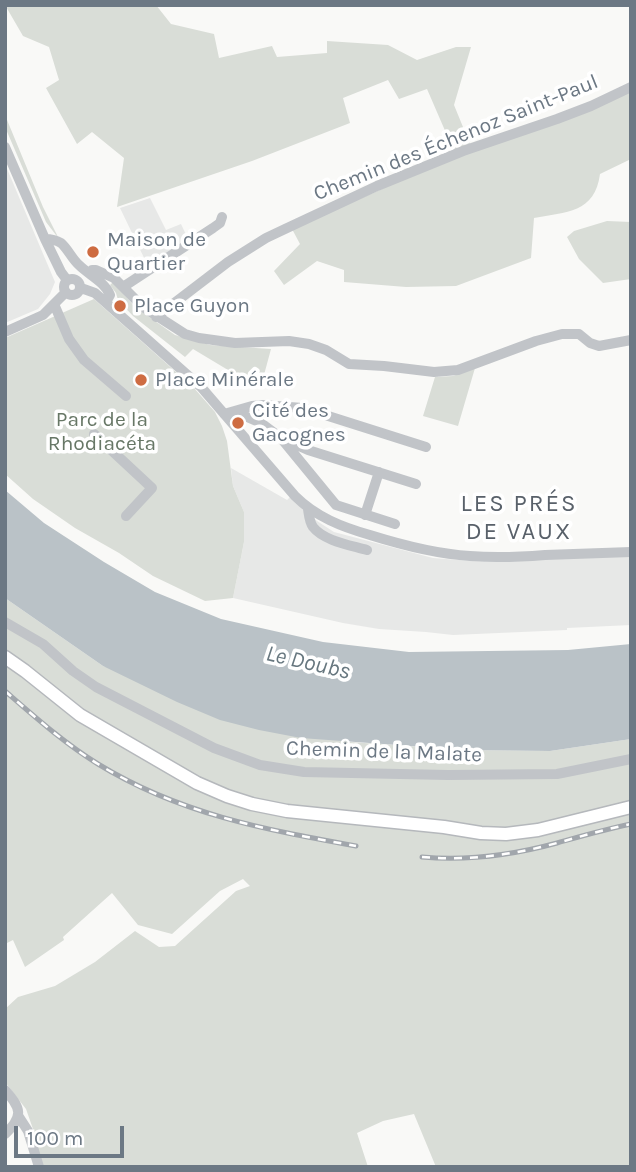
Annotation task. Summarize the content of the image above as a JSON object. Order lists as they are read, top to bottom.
{
  "streets": {
    "street": ["Chemin des Échenoz Saint-Paul", "Chemin de la Malate"]
  },
  "districts": ["LES PRÉS DE VAUX"],
  "water": ["Le Doubs"],
  "parks": ["Parc de la Rhodiacéta"],
  "places": [
    "Maison de Quartier",
    "Place Guyon",
    "Place Minérale",
    "Cité des Gacognes"
  ],
  "scale_bar": "100 m"
}
